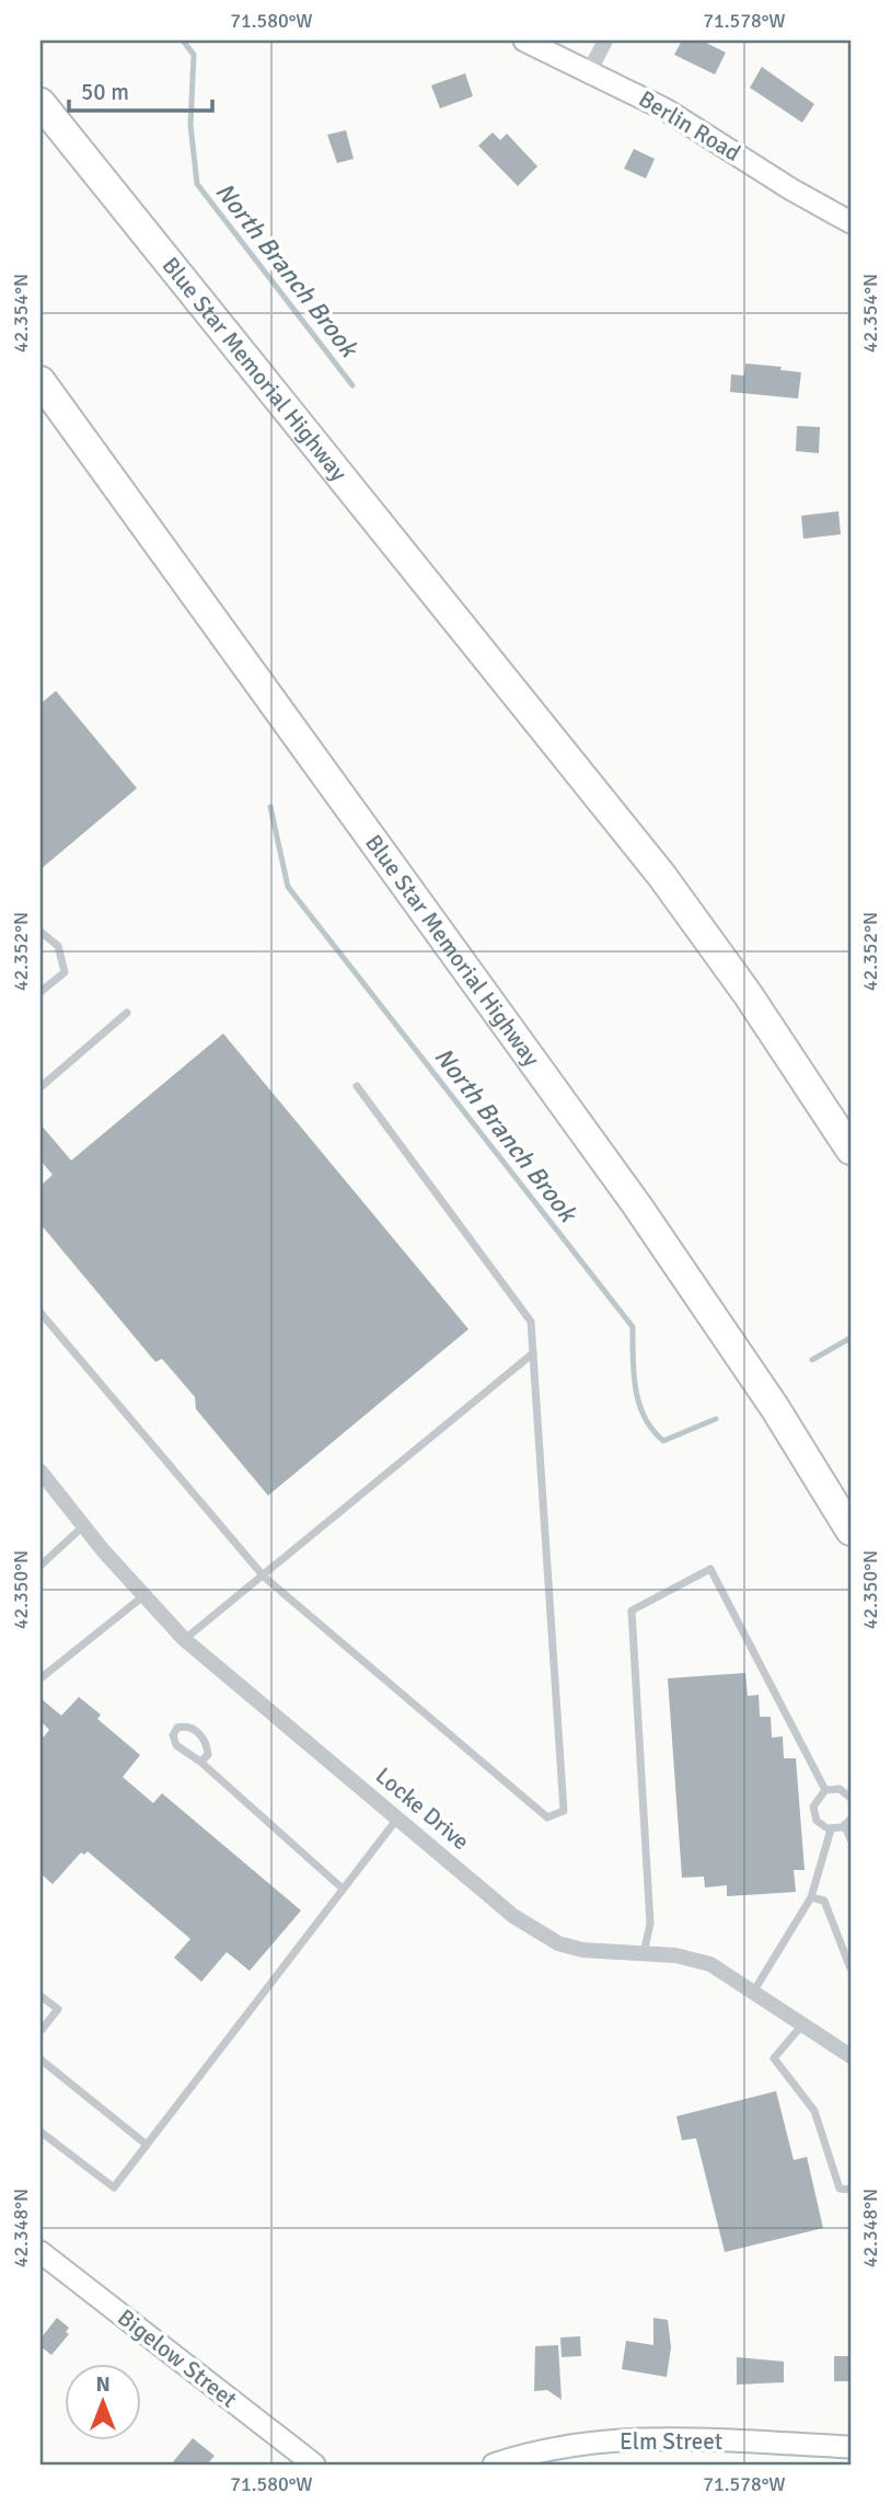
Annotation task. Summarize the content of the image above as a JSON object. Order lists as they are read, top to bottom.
{
  "streets": {
    "highway": ["Blue Star Memorial Highway"],
    "street": [
      "Berlin Road",
      "Locke Drive",
      "Bigelow Street",
      "Elm Street"
    ]
  },
  "water": ["North Branch Brook"],
  "scale_bar": "50 m",
  "north": "top",
  "coordinates": [
    "71.580°W",
    "71.578°W",
    "42.354°N",
    "42.352°N",
    "42.350°N",
    "42.348°N"
  ]
}
